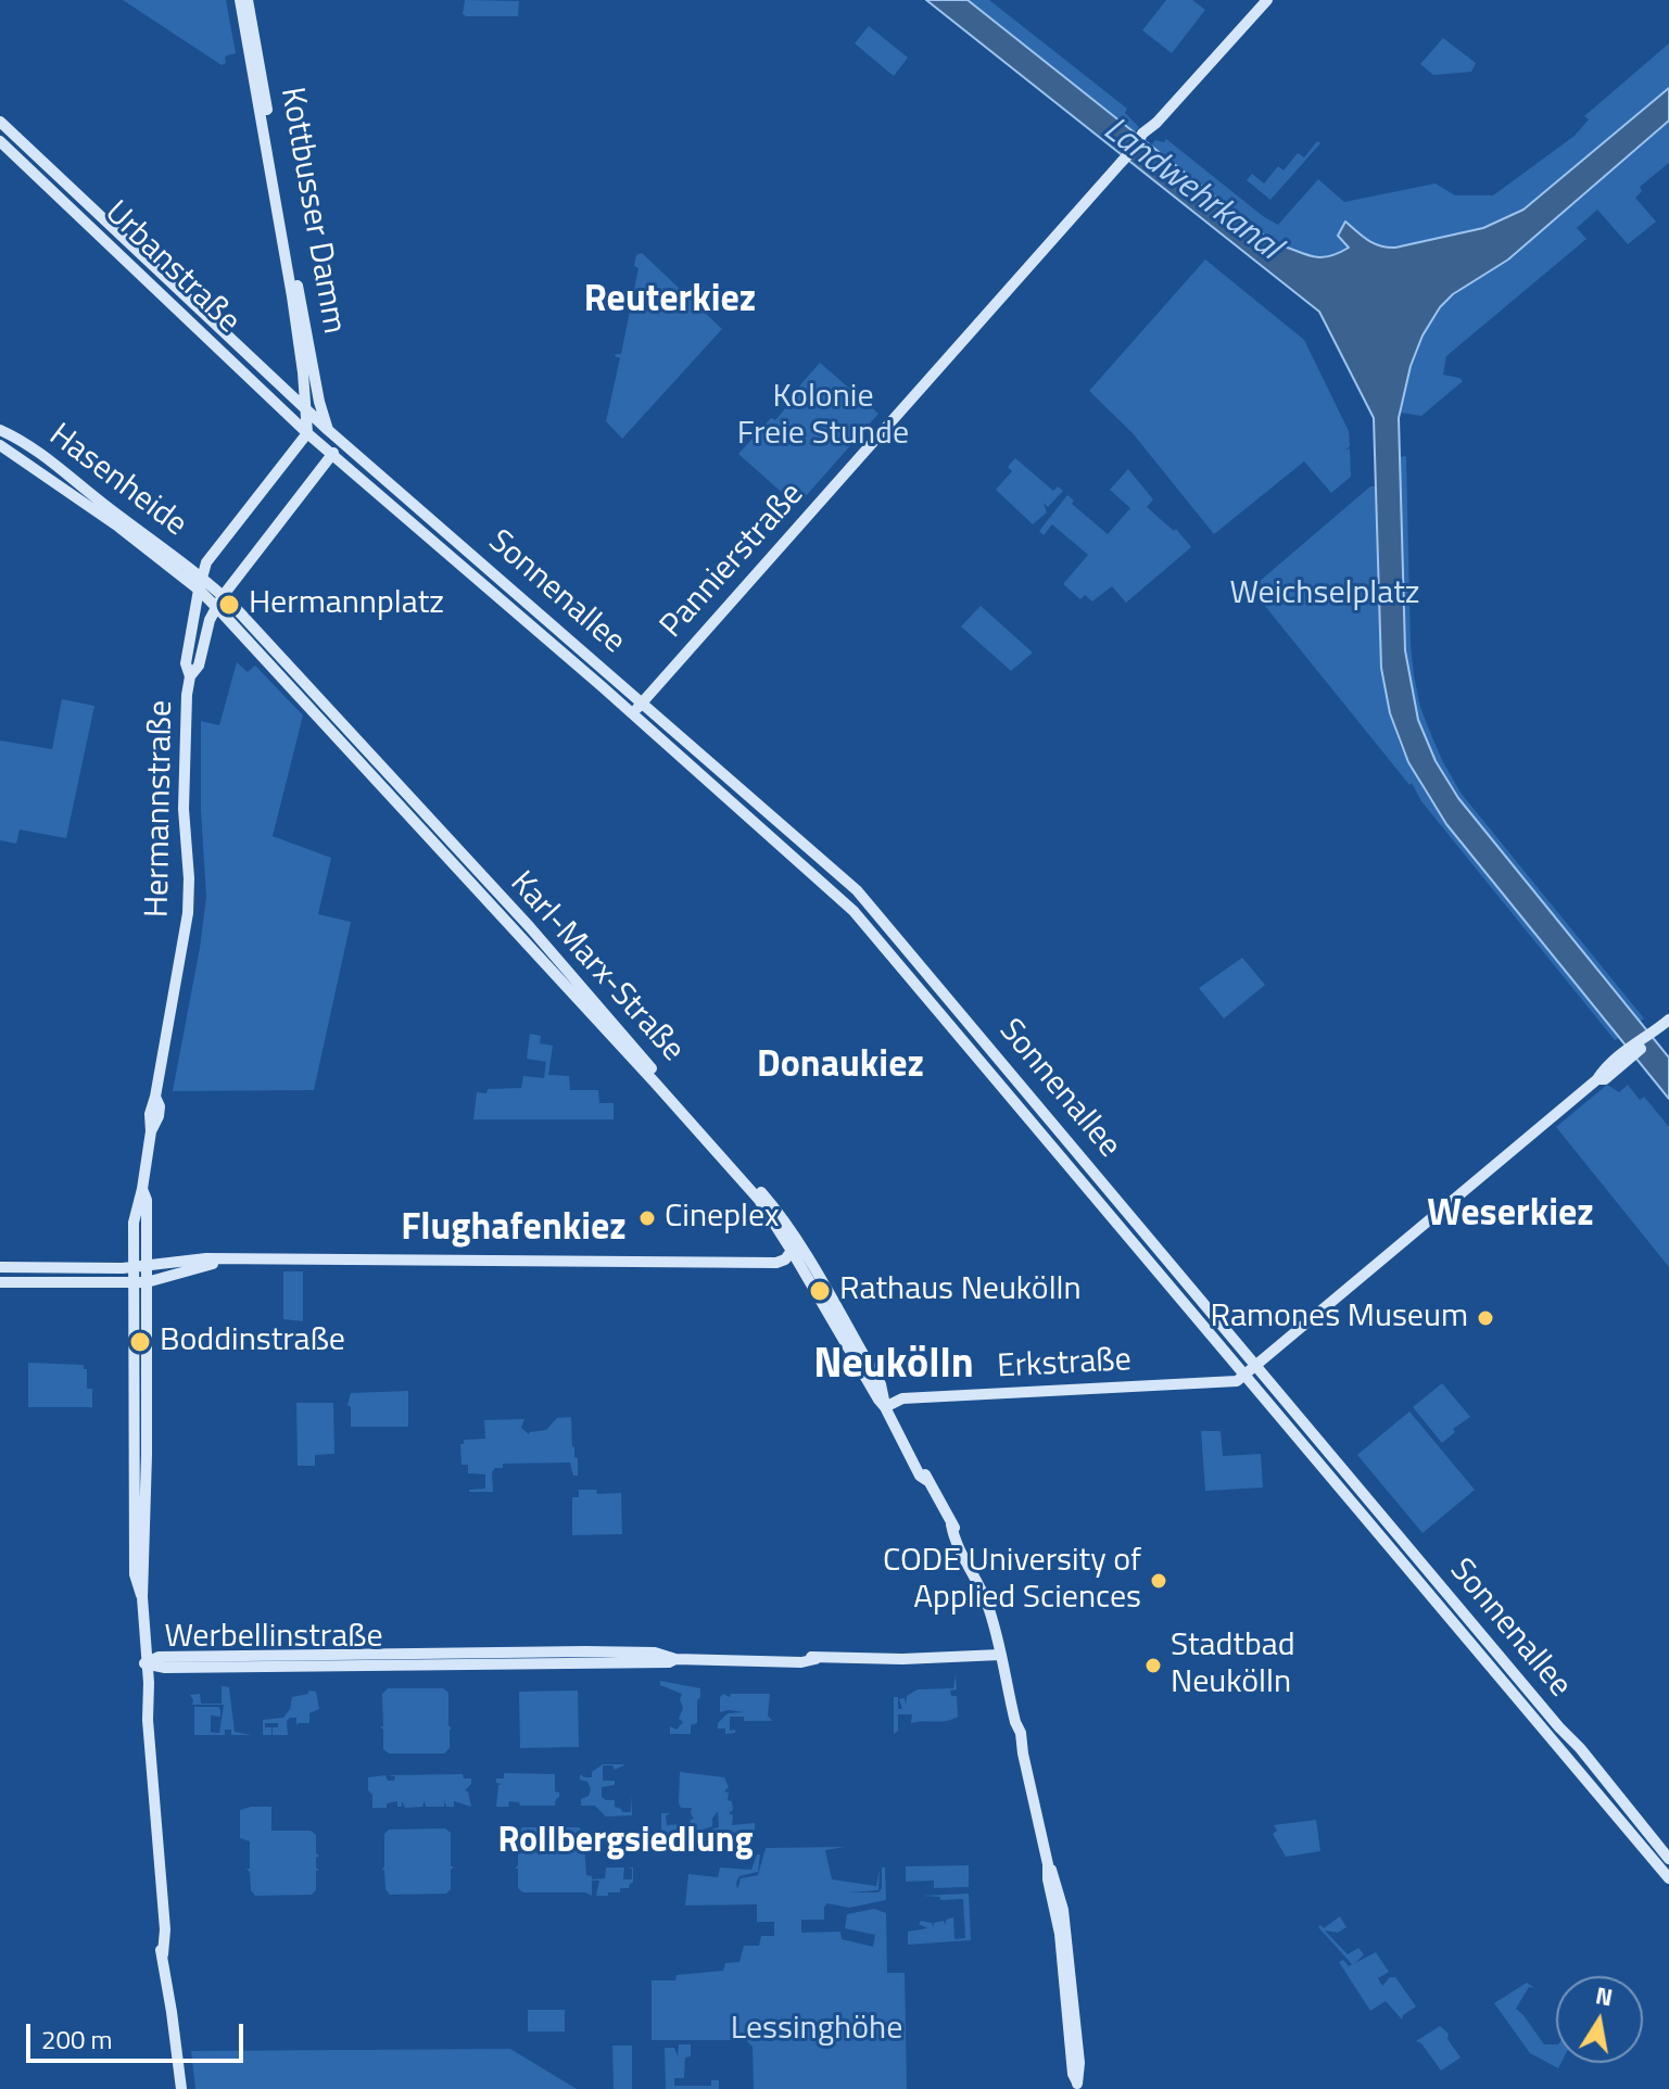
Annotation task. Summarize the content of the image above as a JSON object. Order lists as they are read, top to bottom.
{
  "streets": {
    "main road": [
      "Kottbusser Damm",
      "Urbanstraße",
      "Hasenheide",
      "Pannierstraße",
      "Sonnenallee",
      "Hermannstraße",
      "Karl-Marx-Straße",
      "Erkstraße",
      "Werbellinstraße"
    ]
  },
  "crossings": [
    ["Kottbusser Damm", "Urbanstraße"],
    ["Kottbusser Damm", "Sonnenallee"],
    ["Hasenheide", "Hermannstraße"],
    ["Pannierstraße", "Sonnenallee"],
    ["Sonnenallee", "Erkstraße"],
    ["Hermannstraße", "Karl-Marx-Straße"],
    ["Hermannstraße", "Werbellinstraße"],
    ["Karl-Marx-Straße", "Erkstraße"],
    ["Karl-Marx-Straße", "Werbellinstraße"]
  ],
  "districts": [
    "Reuterkiez",
    "Donaukiez",
    "Weserkiez",
    "Flughafenkiez",
    "Neukölln",
    "Rollbergsiedlung"
  ],
  "water": ["Landwehrkanal"],
  "parks": ["Kolonie Freie Stunde", "Weichselplatz", "Lessinghöhe"],
  "places": [
    "Hermannplatz",
    "Cineplex",
    "Rathaus Neukölln",
    "Ramones Museum",
    "Boddinstraße",
    "CODE University of Applied Sciences",
    "Stadtbad Neukölln"
  ],
  "scale_bar": "200 m",
  "north": "top"
}
